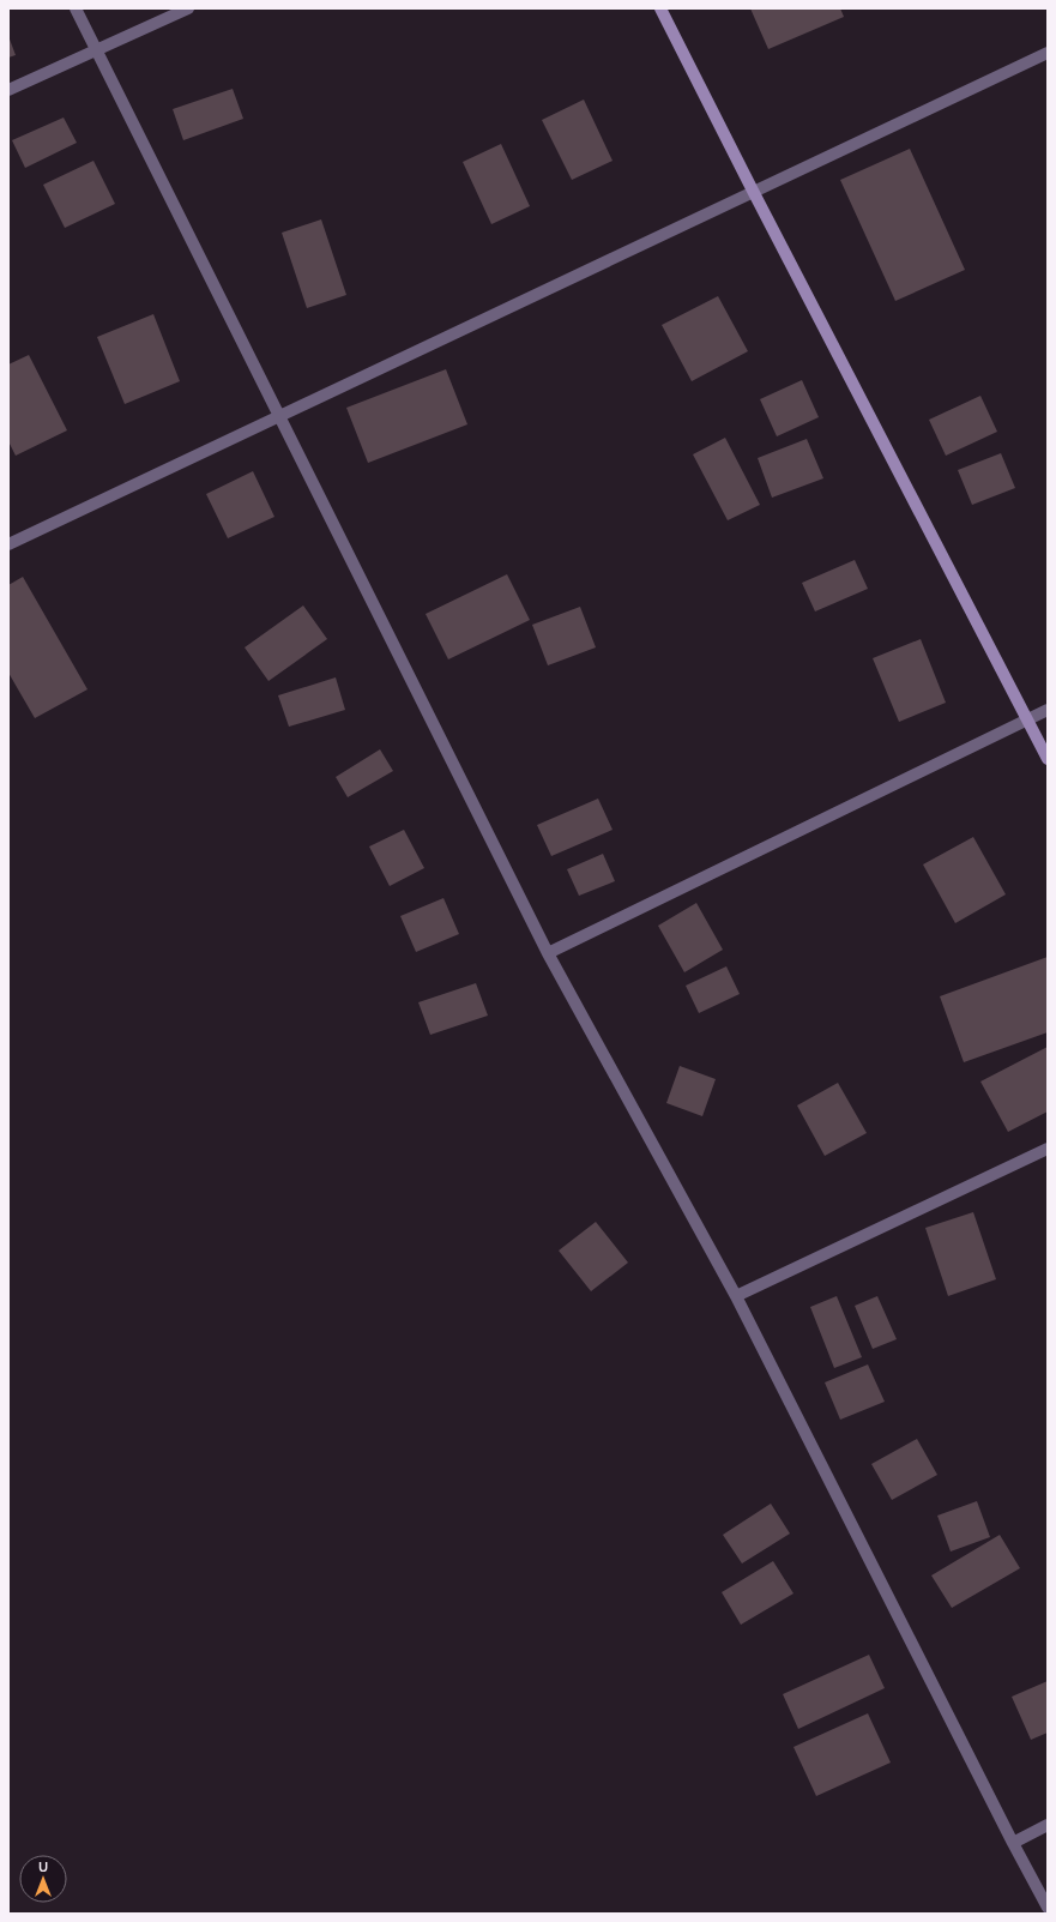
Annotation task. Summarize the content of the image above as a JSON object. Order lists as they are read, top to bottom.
{
  "north": "top"
}
